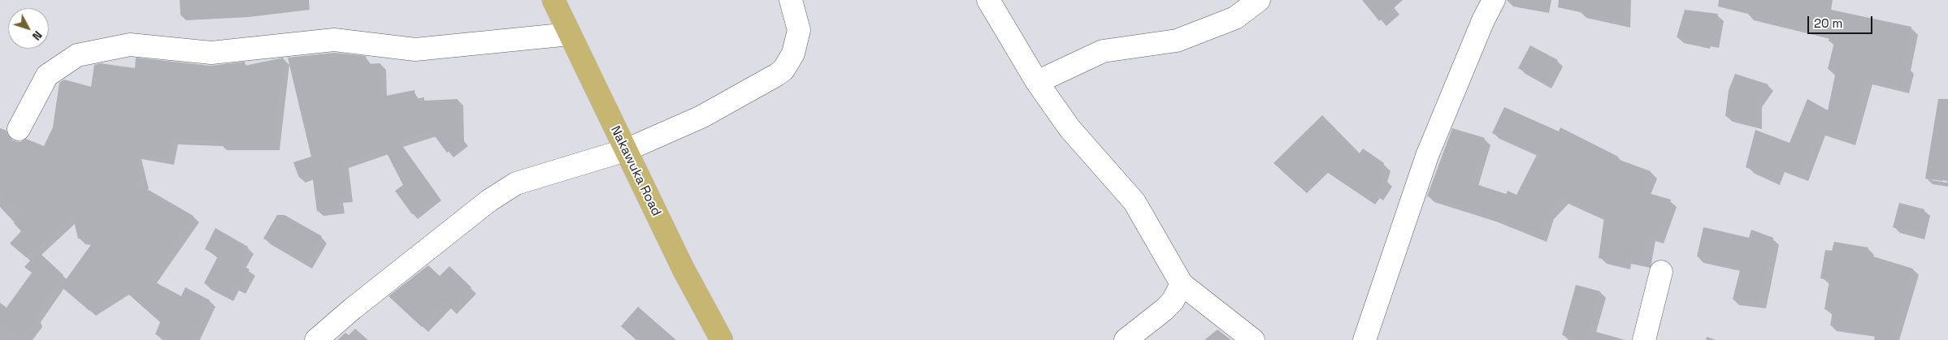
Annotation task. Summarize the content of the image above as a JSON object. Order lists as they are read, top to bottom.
{
  "streets": {
    "main road": ["Nakawuka Road"]
  },
  "scale_bar": "20 m",
  "north": "bottom right"
}
